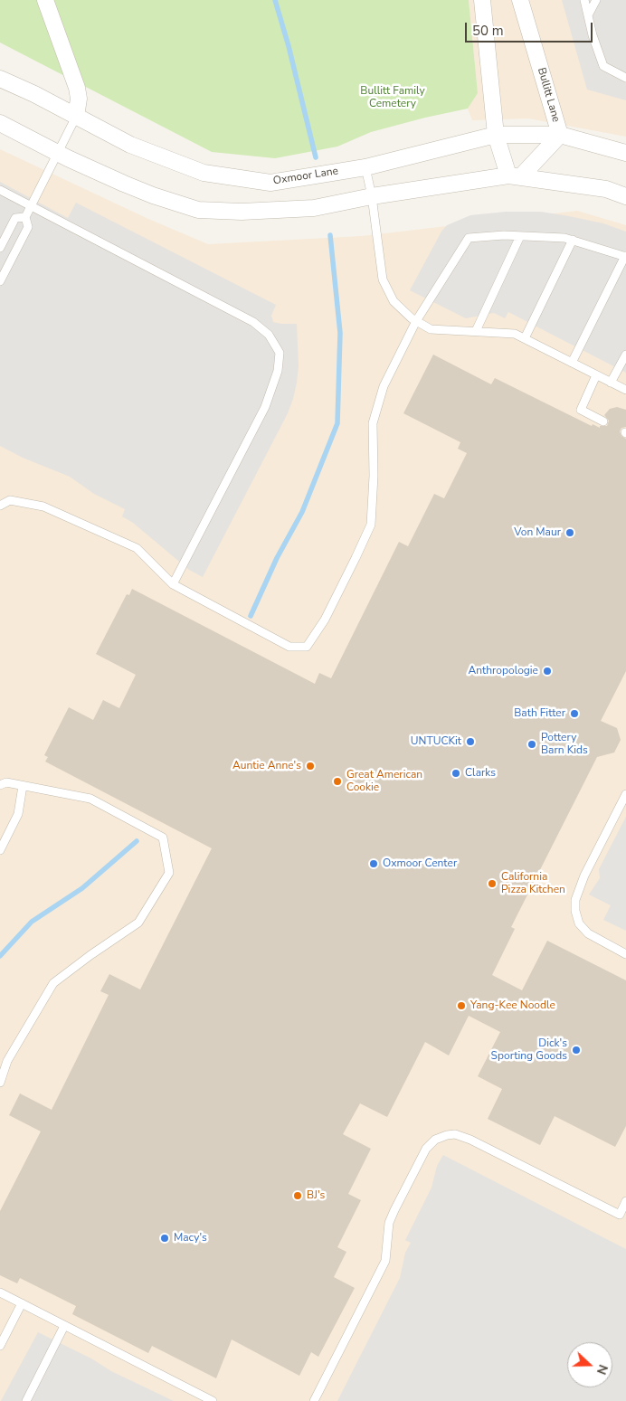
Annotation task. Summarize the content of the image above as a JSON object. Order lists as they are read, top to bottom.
{
  "streets": {
    "street": ["Bullitt Lane", "Oxmoor Lane"]
  },
  "crossings": [
    ["Bullitt Lane", "Oxmoor Lane"]
  ],
  "parks": ["Bullitt Family Cemetery"],
  "places": [
    "Von Maur",
    "Anthropologie",
    "Bath Fitter",
    "UNTUCKit",
    "Pottery Barn Kids",
    "Auntie Anne's",
    "Clarks",
    "Great American Cookie",
    "Oxmoor Center",
    "California Pizza Kitchen",
    "Yang-Kee Noodle",
    "Dick's Sporting Goods",
    "BJ's",
    "Macy's"
  ],
  "scale_bar": "50 m",
  "north": "right"
}
